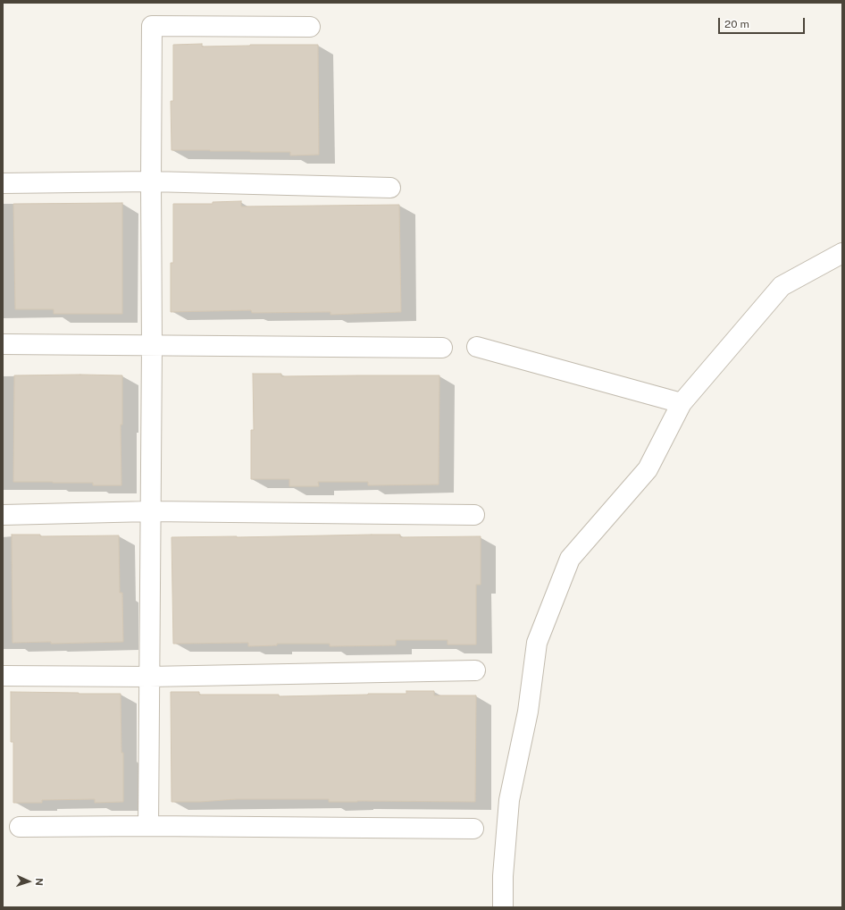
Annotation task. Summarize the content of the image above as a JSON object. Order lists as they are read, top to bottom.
{
  "scale_bar": "20 m",
  "north": "right"
}
